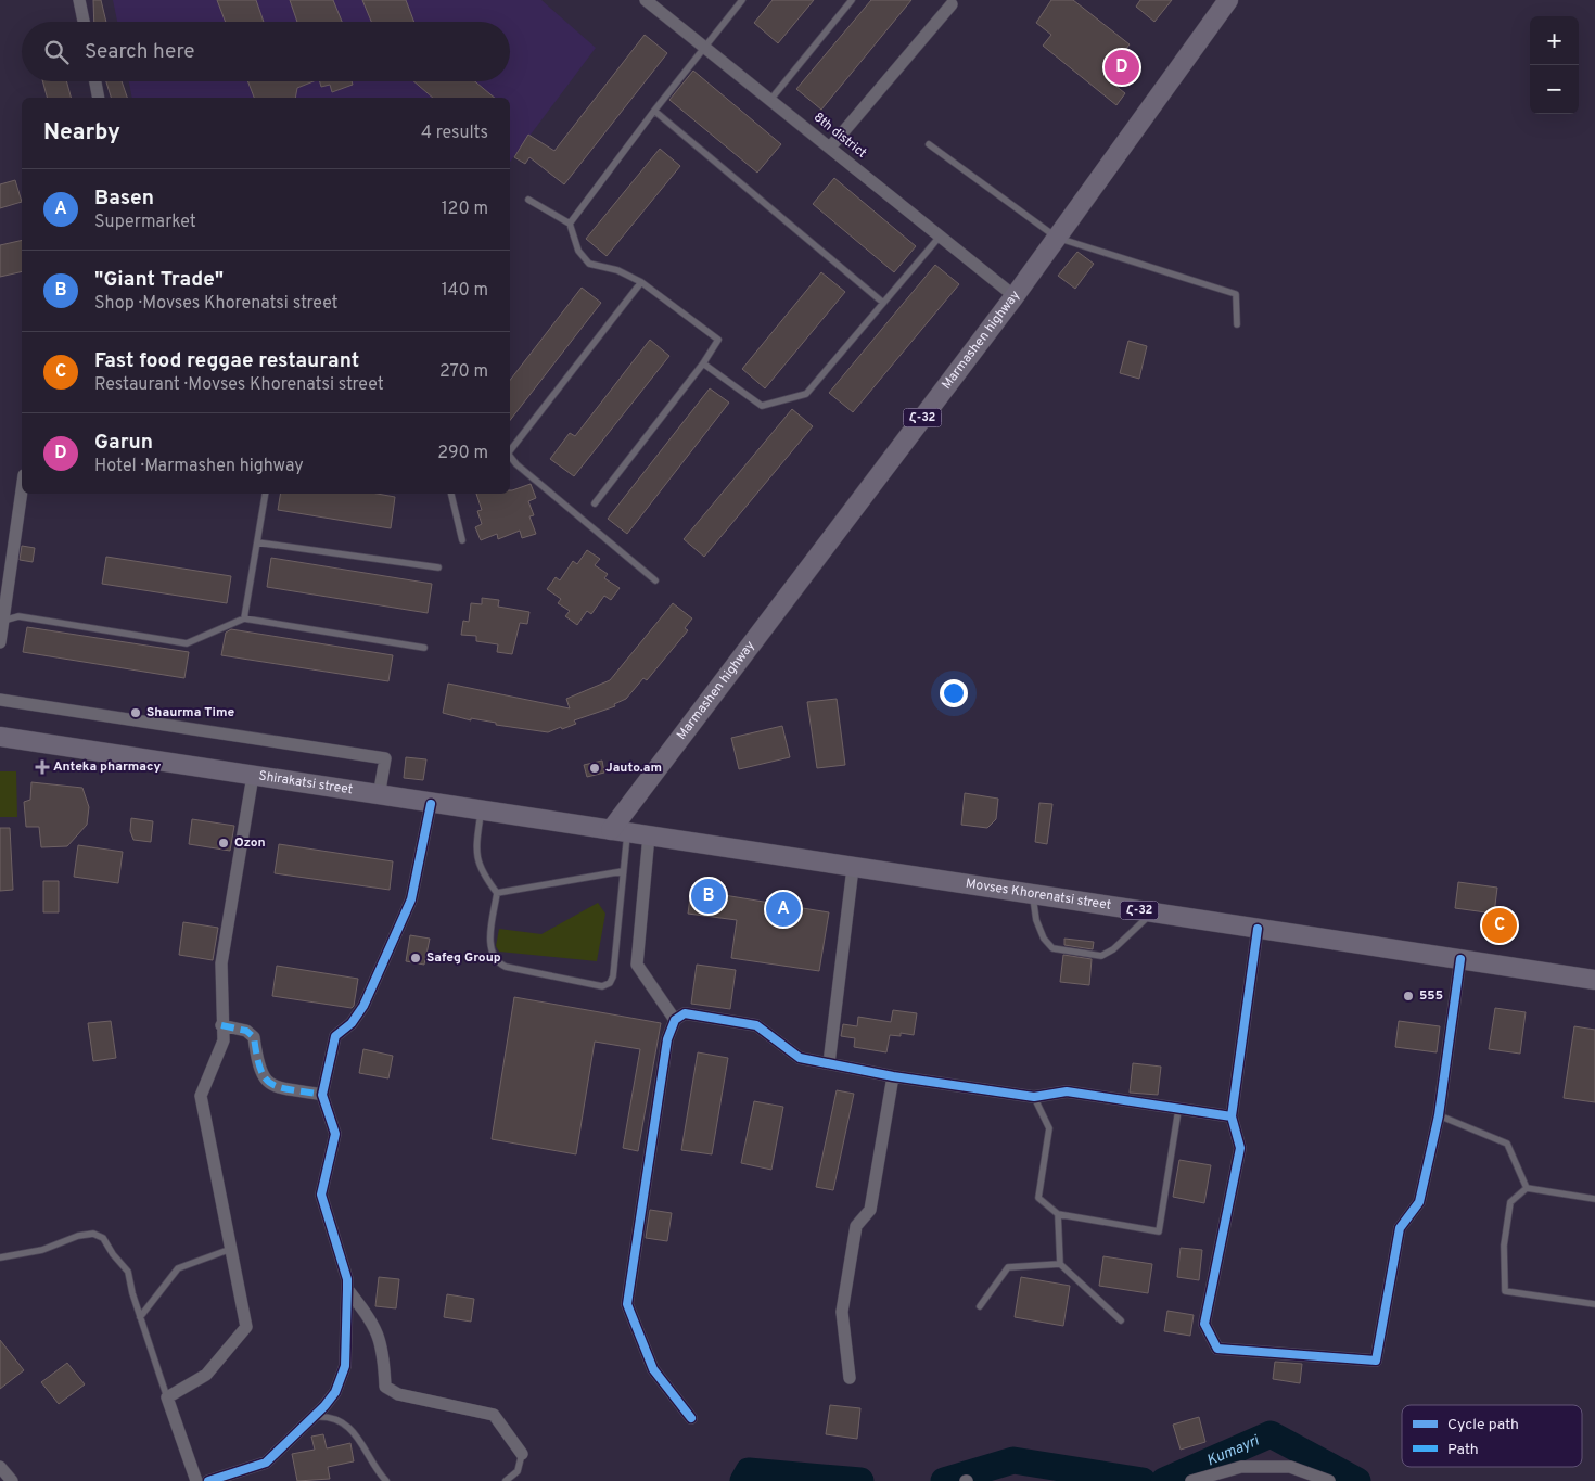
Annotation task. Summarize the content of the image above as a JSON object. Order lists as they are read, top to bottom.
{
  "streets": {
    "main road": [
      "Marmashen highway",
      "Հ-32",
      "Shirakatsi street",
      "Movses Khorenatsi street"
    ],
    "street": ["8th district"]
  },
  "crossings": [
    ["8th district", "Marmashen highway"],
    ["Marmashen highway", "Shirakatsi street"],
    ["Marmashen highway", "Movses Khorenatsi street"],
    ["Shirakatsi street", "Movses Khorenatsi street"]
  ],
  "water": ["Kumayri"],
  "places": {
    "other": [
      "Shaurma Time",
      "Jauto.am",
      "Ozon",
      "Safeg Group",
      "555"
    ],
    "health": ["Anteka pharmacy"]
  },
  "legend": ["Cycle path", "Path"],
  "page": {
    "map_buttons": ["+", "−"],
    "search": "Search here",
    "pins": [
      "D",
      "B",
      "A",
      "C"
    ],
    "heading": ["Nearby", "4 results"],
    "list": [
      {
        "mark": "A",
        "name": "Basen",
        "note": "Supermarket",
        "value": "120 m"
      },
      {
        "mark": "B",
        "name": "\"Giant Trade\"",
        "note": "Shop · Movses Khorenatsi street",
        "value": "140 m"
      },
      {
        "mark": "C",
        "name": "Fast food reggae restaurant",
        "note": "Restaurant · Movses Khorenatsi street",
        "value": "270 m"
      },
      {
        "mark": "D",
        "name": "Garun",
        "note": "Hotel · Marmashen highway",
        "value": "290 m"
      }
    ]
  }
}
